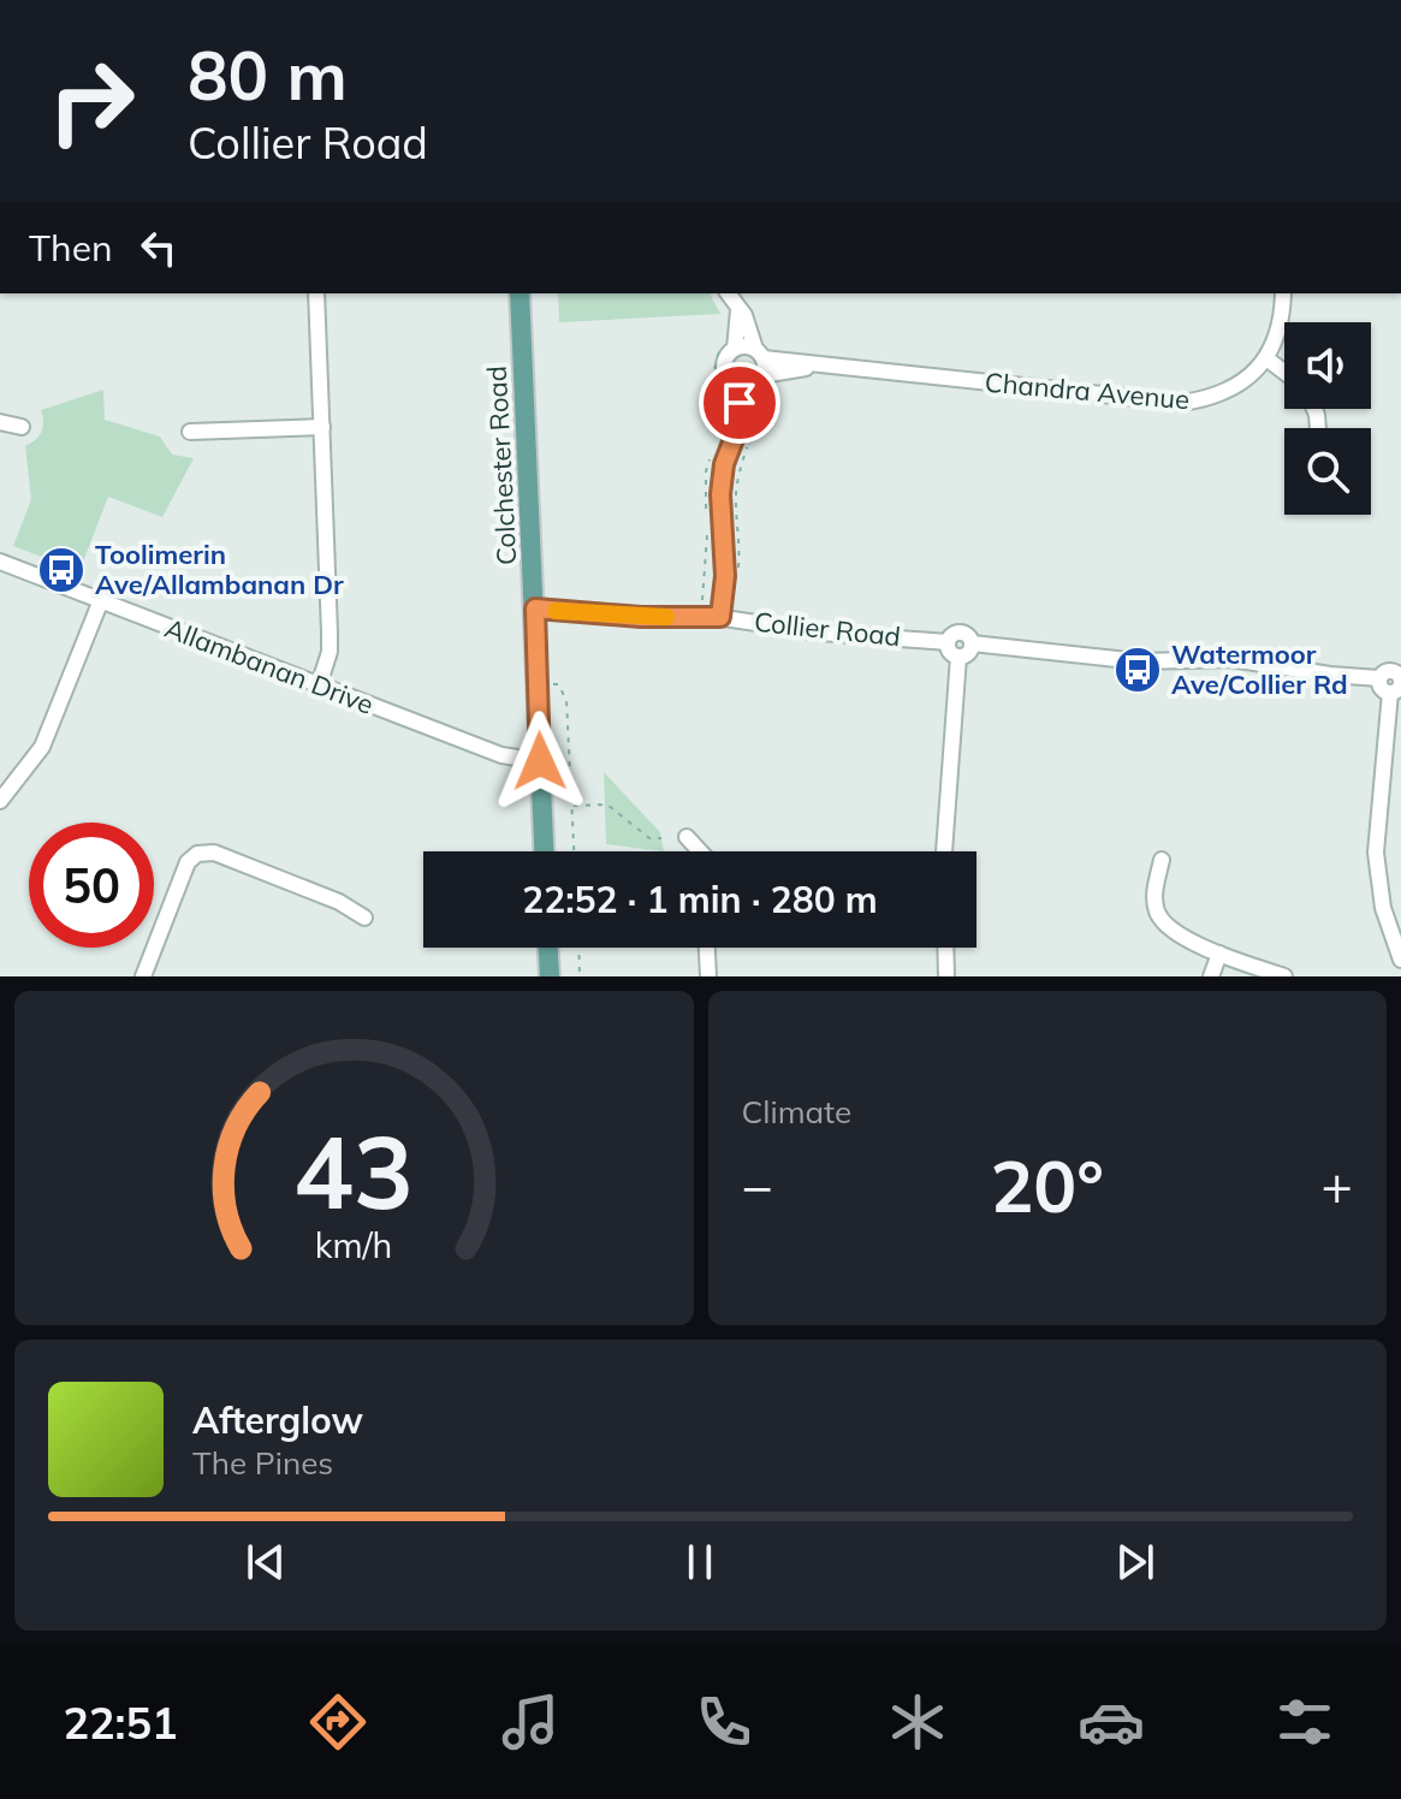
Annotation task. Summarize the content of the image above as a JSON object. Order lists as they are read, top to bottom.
{
  "streets": {
    "main road": ["Colchester Road"],
    "street": ["Chandra Avenue", "Collier Road", "Allambanan Drive"]
  },
  "crossings": [
    ["Colchester Road", "Collier Road"],
    ["Colchester Road", "Allambanan Drive"]
  ],
  "places": {
    "bus stop": ["Toolimerin Ave/Allambanan Dr", "Watermoor Ave/Collier Rd"]
  },
  "page": {
    "turn": ["80 m", "Collier Road"],
    "then": "Then",
    "limit": "50",
    "trip": "22:52 · 1 min · 280 m",
    "tile": "Climate",
    "heat": ["−", "20°", "+"],
    "song": ["Afterglow", "The Pines"],
    "tabs": "22:51",
    "gauge": ["43", "km/h"]
  }
}
